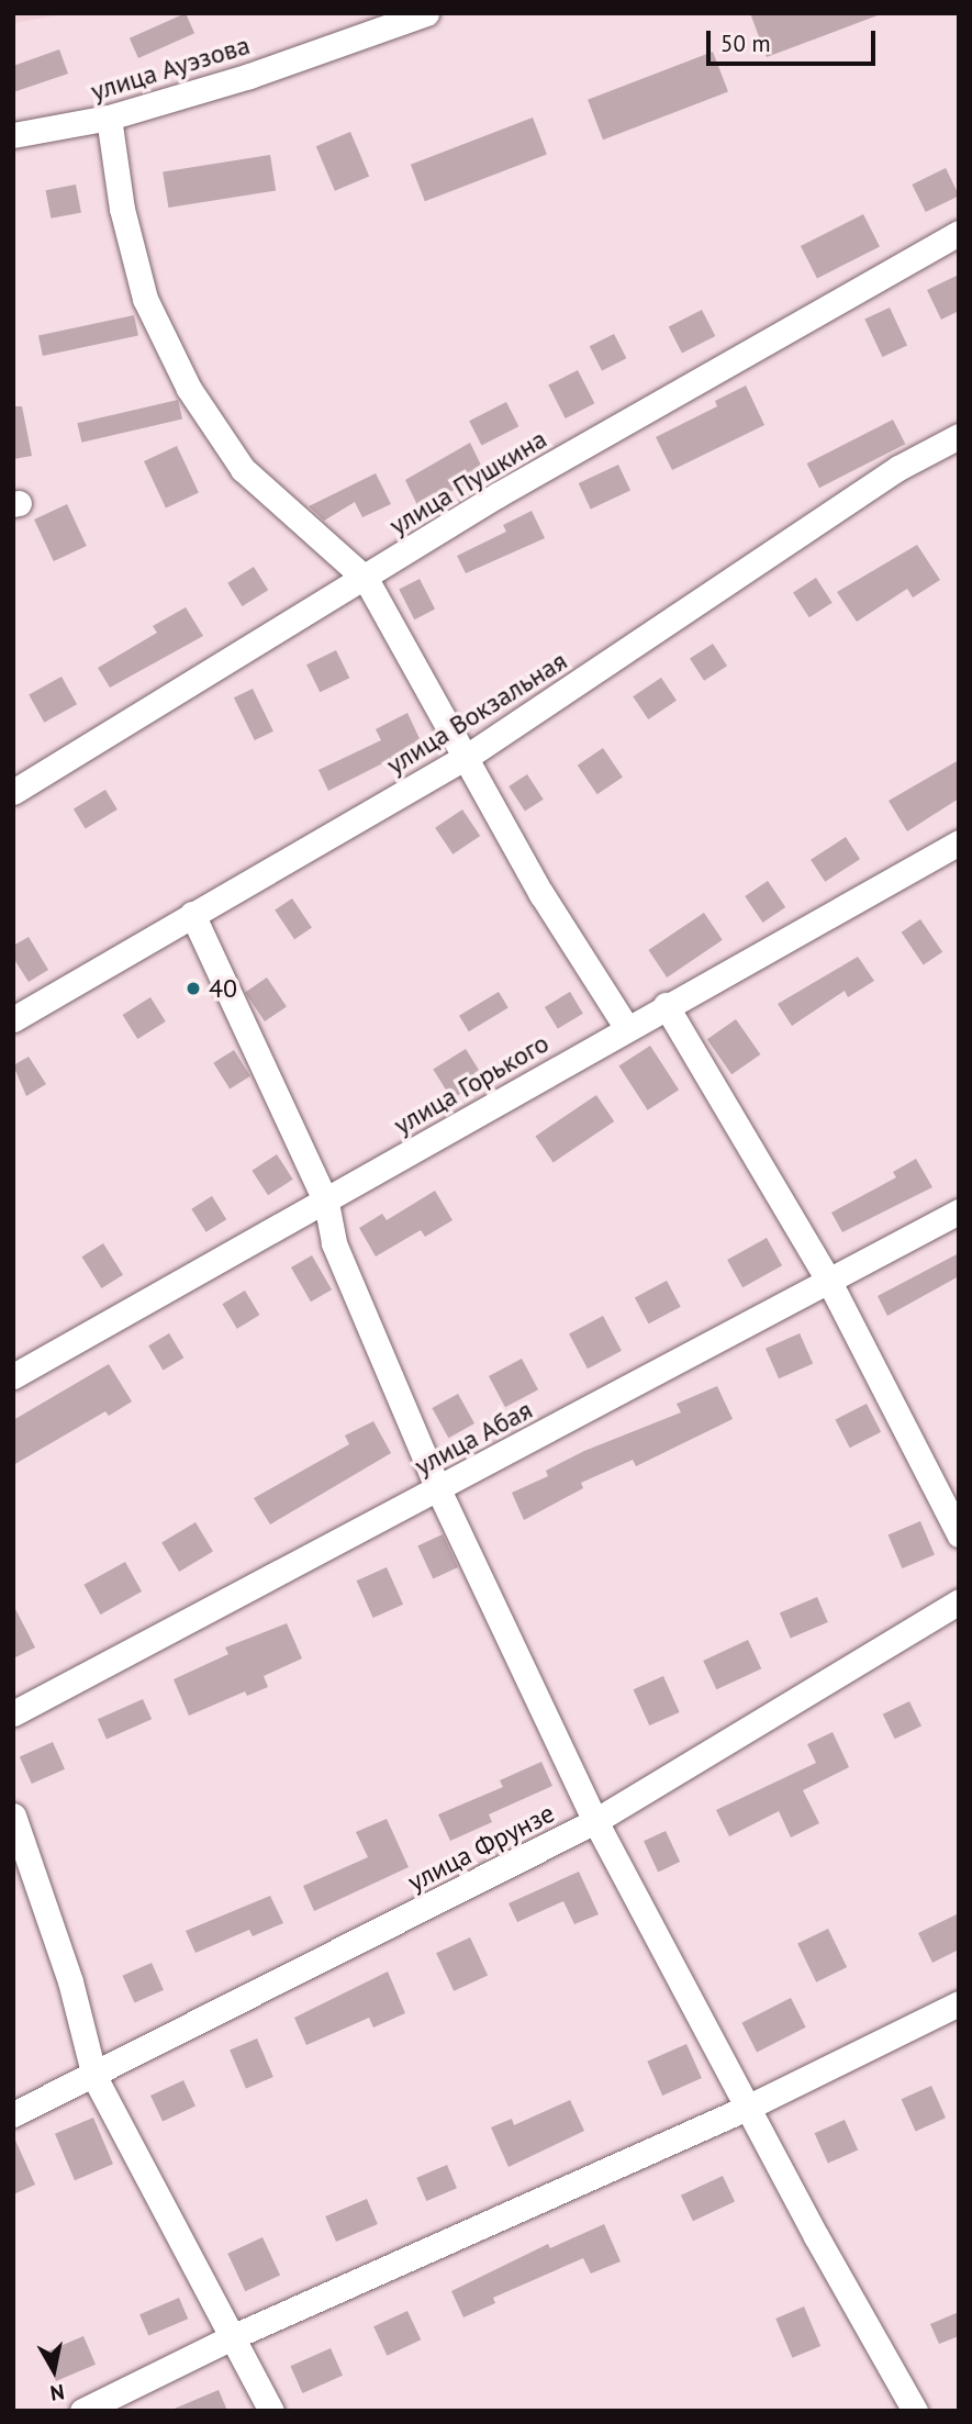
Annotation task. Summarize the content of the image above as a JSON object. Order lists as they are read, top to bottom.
{
  "streets": {
    "street": [
      "улица Ауэзова",
      "улица Пушкина",
      "улица Вокзальная",
      "улица Горького",
      "улица Абая",
      "улица Фрунзе"
    ]
  },
  "places": ["40"],
  "scale_bar": "50 m",
  "north": "bottom"
}
